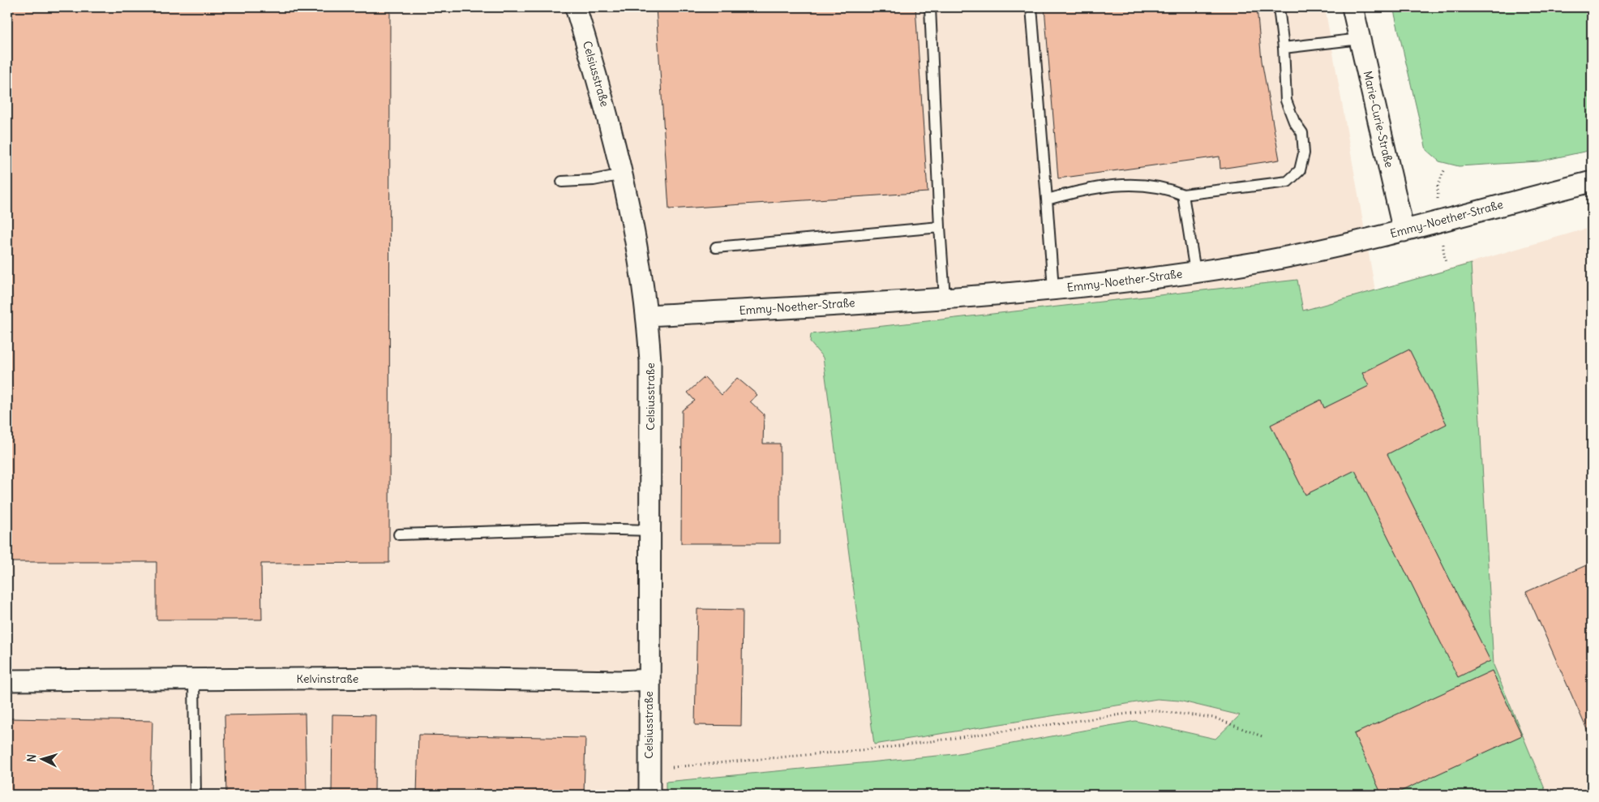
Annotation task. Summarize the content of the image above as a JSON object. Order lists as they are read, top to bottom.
{
  "streets": {
    "street": [
      "Celsiusstraße",
      "Marie-Curie-Straße",
      "Emmy-Noether-Straße",
      "Kelvinstraße"
    ]
  },
  "crossings": [
    ["Celsiusstraße", "Emmy-Noether-Straße"],
    ["Celsiusstraße", "Kelvinstraße"],
    ["Marie-Curie-Straße", "Emmy-Noether-Straße"]
  ],
  "north": "left"
}
